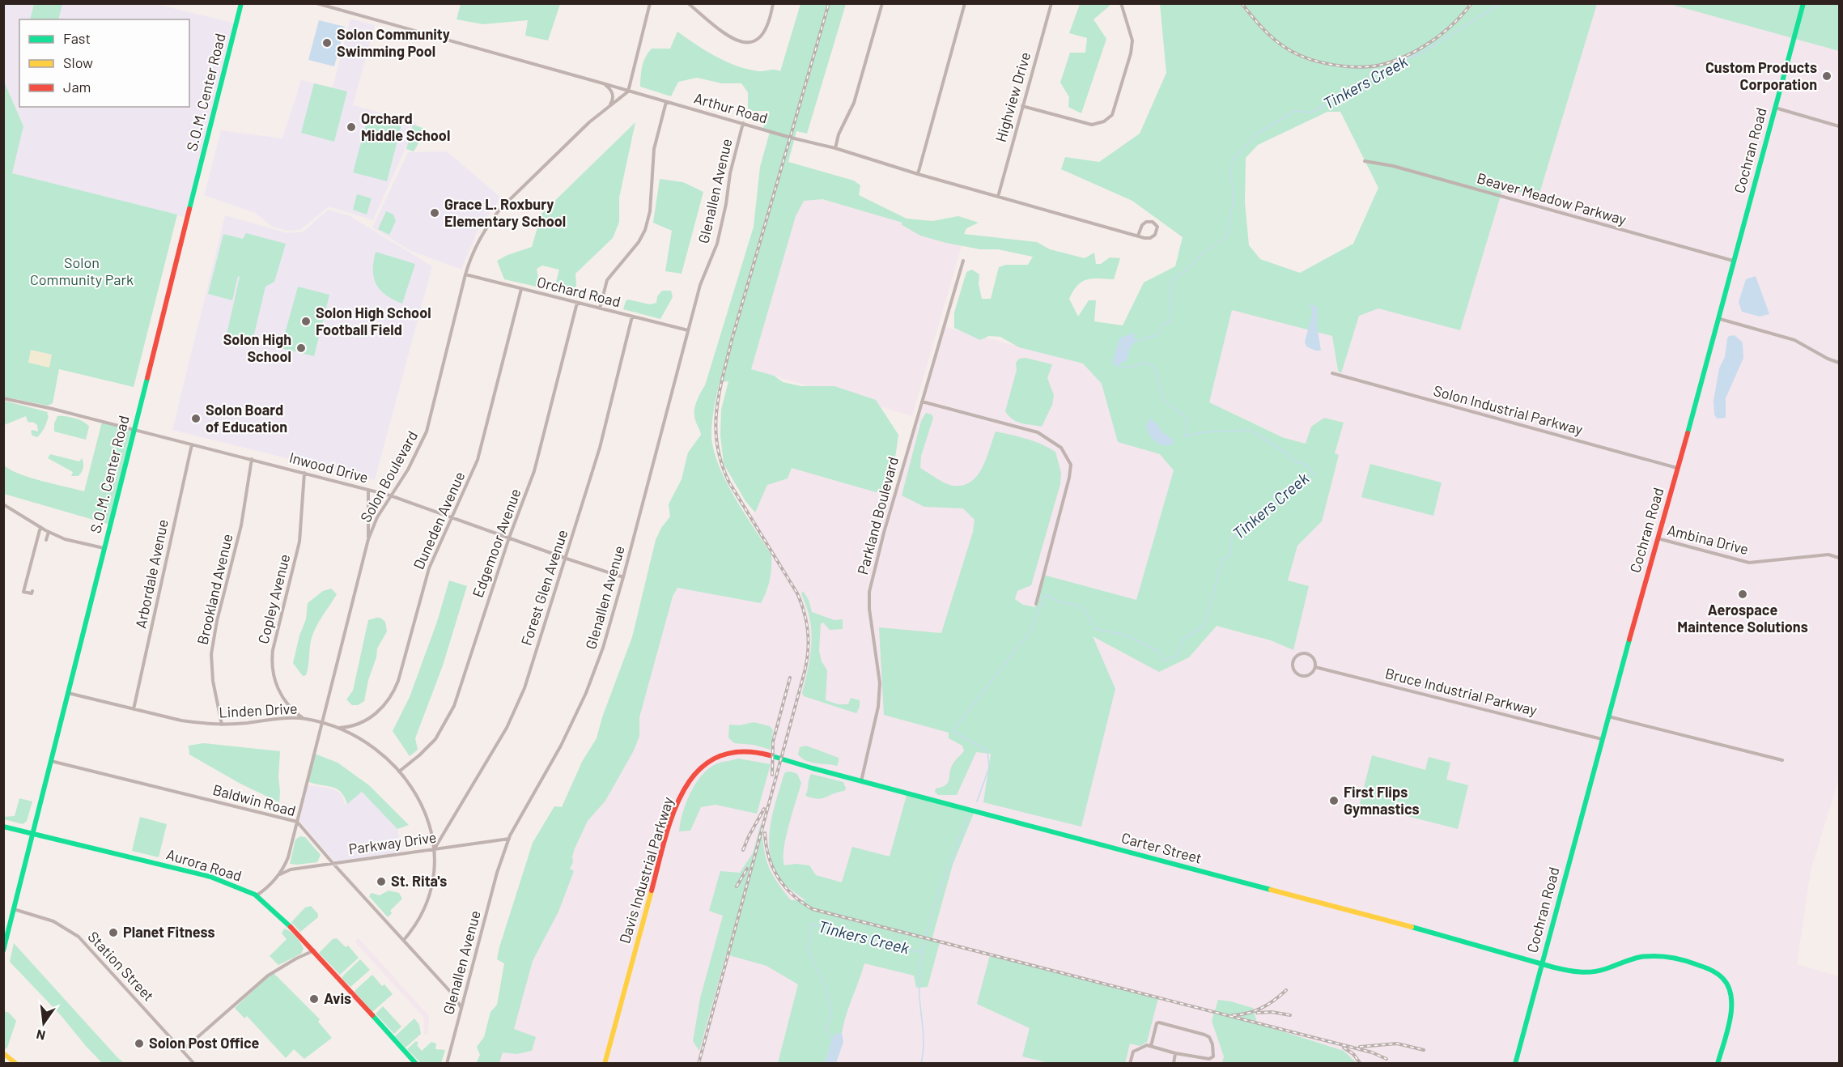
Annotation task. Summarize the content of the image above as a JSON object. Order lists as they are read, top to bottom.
{
  "streets": {
    "street": [
      "S.O.M. Center Road",
      "Highview Drive",
      "Arthur Road",
      "Cochran Road",
      "Glenallen Avenue",
      "Beaver Meadow Parkway",
      "Orchard Road",
      "Solon Industrial Parkway",
      "Inwood Drive",
      "Solon Boulevard",
      "Parkland Boulevard",
      "Duneden Avenue",
      "Ambina Drive",
      "Edgemoor Avenue",
      "Arbordale Avenue",
      "Forest Glen Avenue",
      "Brookland Avenue",
      "Copley Avenue",
      "Bruce Industrial Parkway",
      "Linden Drive",
      "Baldwin Road",
      "Parkway Drive",
      "Carter Street",
      "Aurora Road",
      "Davis Industrial Parkway",
      "Station Street"
    ]
  },
  "crossings": [
    ["S.O.M. Center Road", "Inwood Drive"],
    ["S.O.M. Center Road", "Linden Drive"],
    ["S.O.M. Center Road", "Baldwin Road"],
    ["S.O.M. Center Road", "Aurora Road"],
    ["S.O.M. Center Road", "Station Street"],
    ["Highview Drive", "Arthur Road"],
    ["Arthur Road", "Glenallen Avenue"],
    ["Arthur Road", "Solon Boulevard"],
    ["Cochran Road", "Beaver Meadow Parkway"],
    ["Cochran Road", "Solon Industrial Parkway"],
    ["Cochran Road", "Ambina Drive"],
    ["Cochran Road", "Bruce Industrial Parkway"],
    ["Cochran Road", "Carter Street"],
    ["Glenallen Avenue", "Orchard Road"],
    ["Glenallen Avenue", "Inwood Drive"],
    ["Glenallen Avenue", "Baldwin Road"],
    ["Glenallen Avenue", "Parkway Drive"],
    ["Orchard Road", "Solon Boulevard"],
    ["Orchard Road", "Duneden Avenue"],
    ["Orchard Road", "Edgemoor Avenue"],
    ["Orchard Road", "Forest Glen Avenue"],
    ["Inwood Drive", "Solon Boulevard"],
    ["Inwood Drive", "Duneden Avenue"],
    ["Inwood Drive", "Edgemoor Avenue"],
    ["Inwood Drive", "Arbordale Avenue"],
    ["Inwood Drive", "Forest Glen Avenue"],
    ["Inwood Drive", "Brookland Avenue"],
    ["Inwood Drive", "Copley Avenue"],
    ["Solon Boulevard", "Linden Drive"],
    ["Solon Boulevard", "Baldwin Road"],
    ["Solon Boulevard", "Parkway Drive"],
    ["Solon Boulevard", "Aurora Road"],
    ["Parkland Boulevard", "Carter Street"],
    ["Duneden Avenue", "Linden Drive"],
    ["Edgemoor Avenue", "Linden Drive"],
    ["Arbordale Avenue", "Linden Drive"],
    ["Forest Glen Avenue", "Linden Drive"],
    ["Forest Glen Avenue", "Parkway Drive"],
    ["Brookland Avenue", "Linden Drive"],
    ["Copley Avenue", "Linden Drive"],
    ["Linden Drive", "Baldwin Road"],
    ["Linden Drive", "Parkway Drive"],
    ["Baldwin Road", "Parkway Drive"],
    ["Carter Street", "Davis Industrial Parkway"]
  ],
  "water": ["Tinkers Creek"],
  "parks": ["Solon Community Park"],
  "places": [
    "Solon Community Swimming Pool",
    "Custom Products Corporation",
    "Orchard Middle School",
    "Grace L. Roxbury Elementary School",
    "Solon High School Football Field",
    "Solon High School",
    "Solon Board of Education",
    "Aerospace Maintence Solutions",
    "First Flips Gymnastics",
    "St. Rita's",
    "Planet Fitness",
    "Avis",
    "Solon Post Office"
  ],
  "legend": ["Fast", "Slow", "Jam"],
  "north": "bottom"
}
